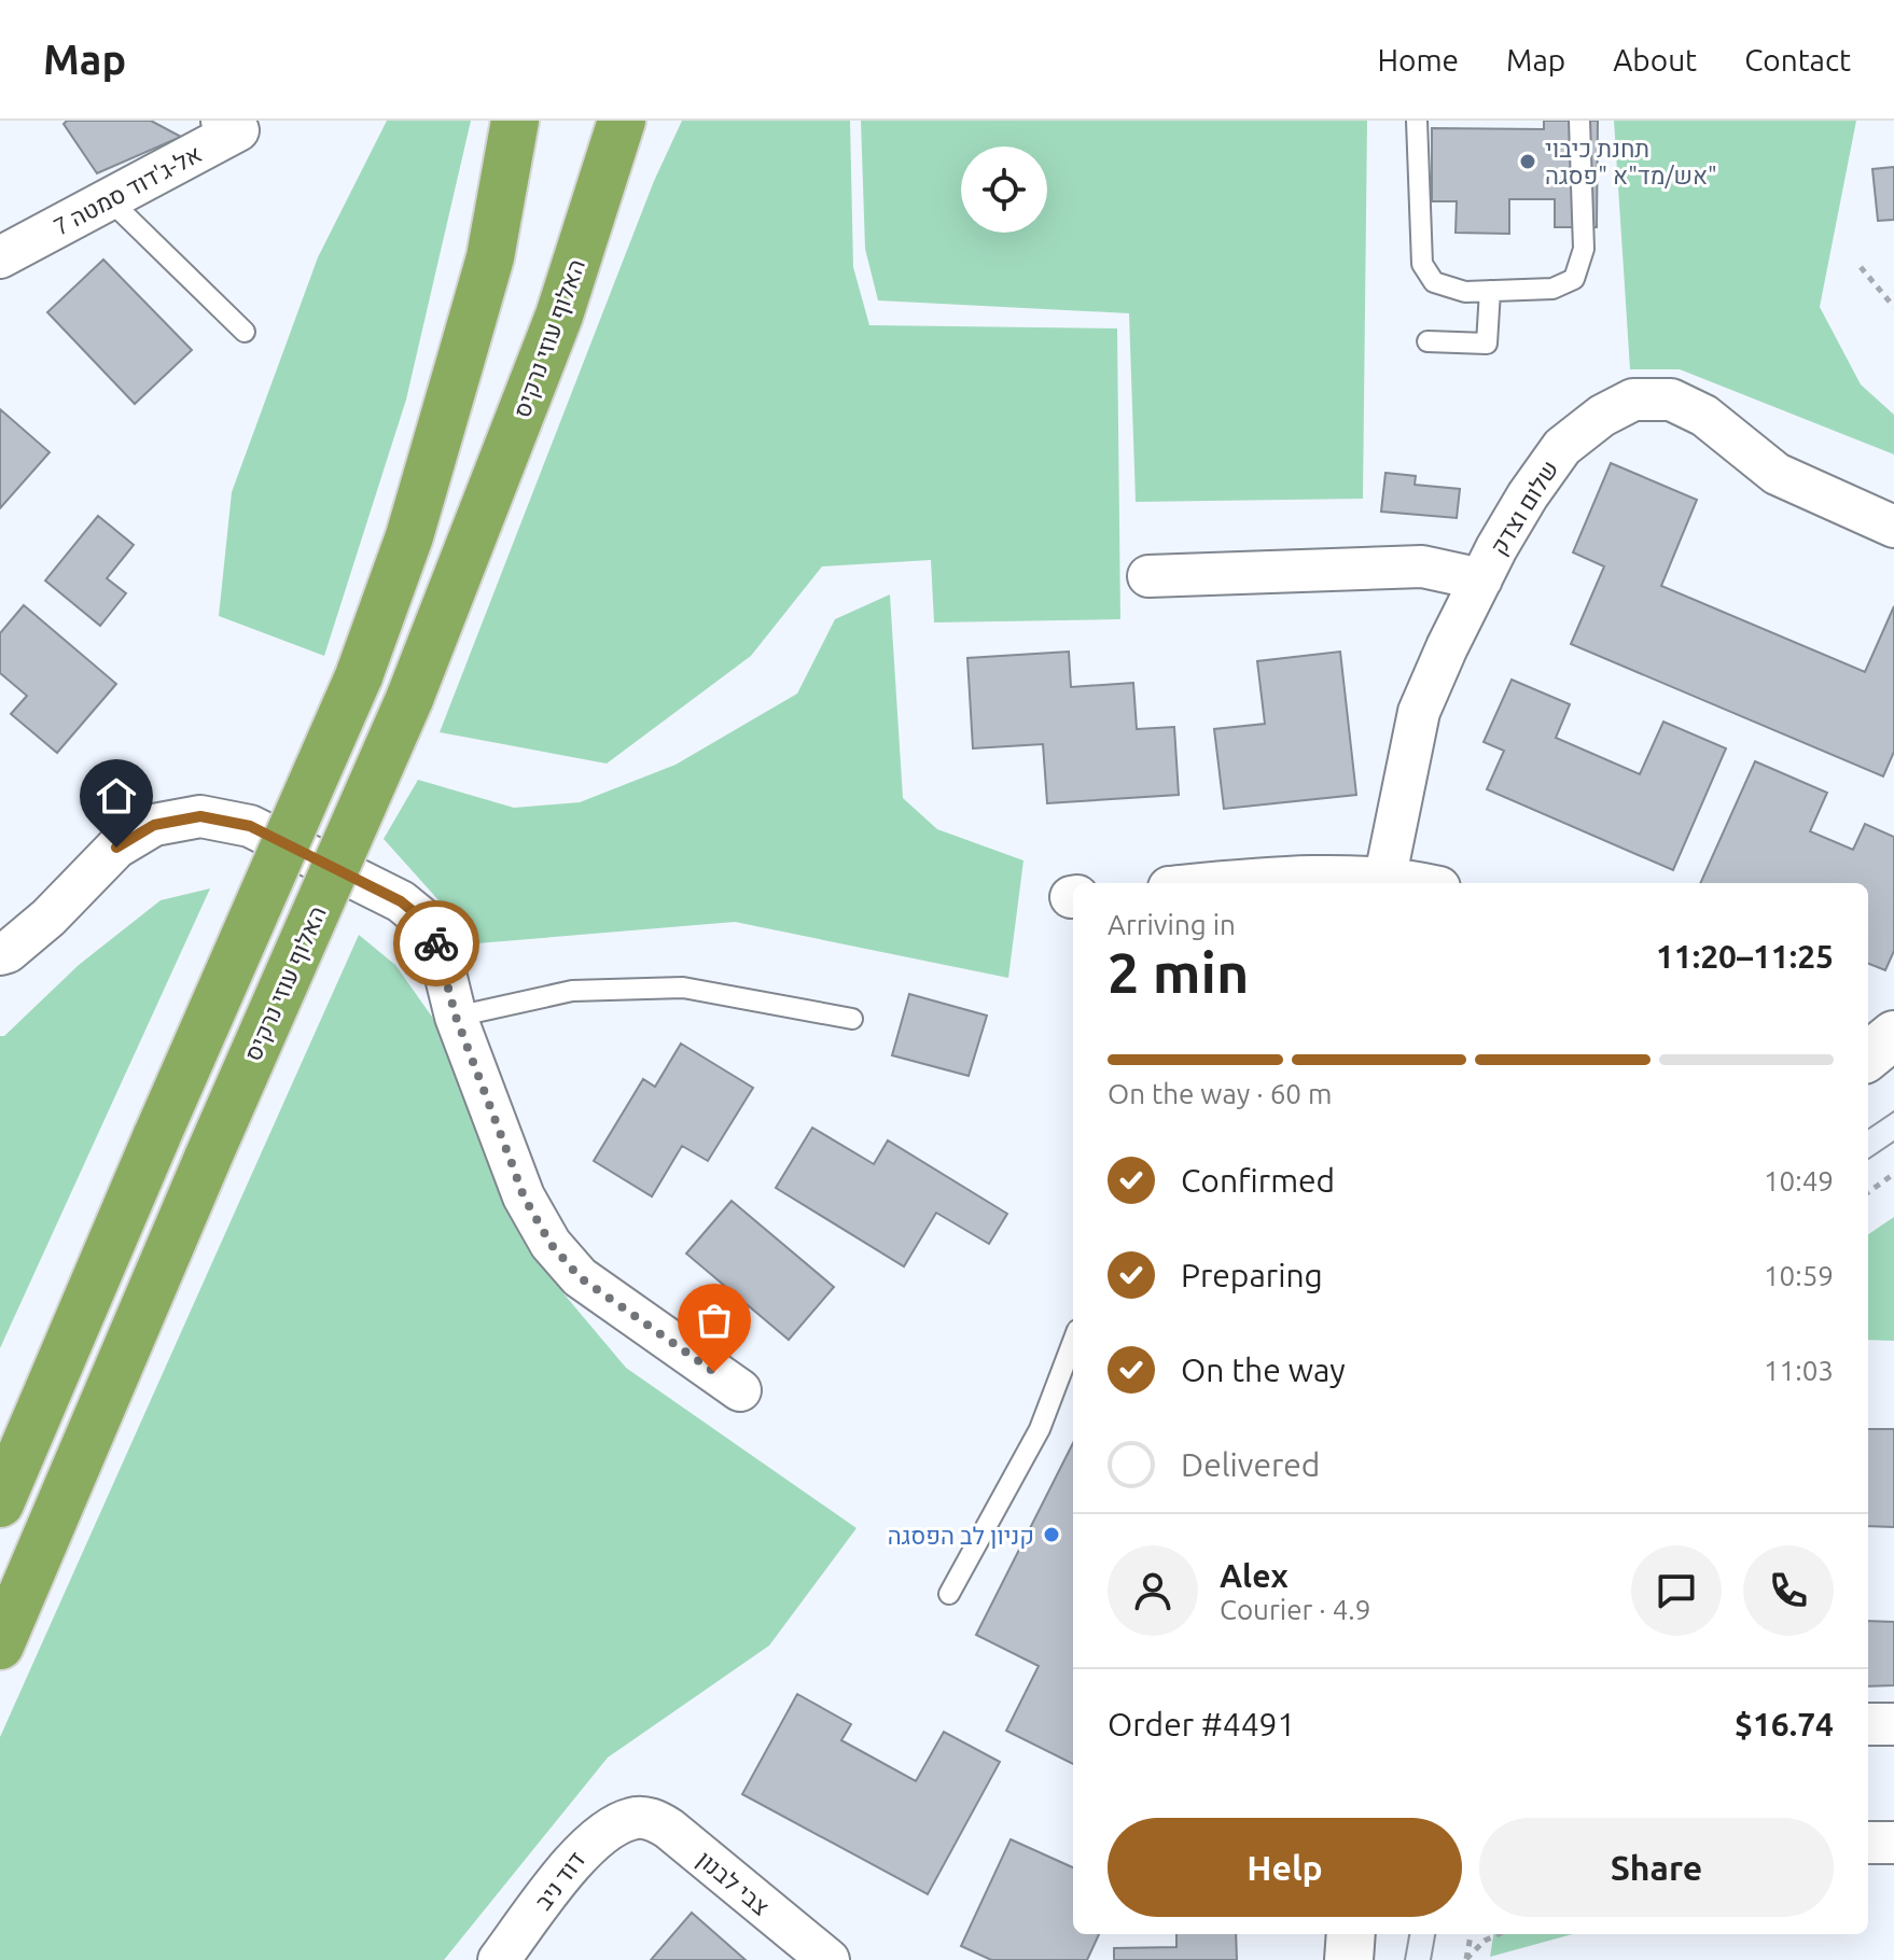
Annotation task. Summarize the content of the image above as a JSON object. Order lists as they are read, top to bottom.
{
  "streets": {
    "highway": ["האלוף עוזי נרקיס"],
    "street": [
      "אל-ג'דוד סמטה 7",
      "שלום וצדק",
      "דוד ניב",
      "צבי לבנון"
    ]
  },
  "crossings": [
    ["דוד ניב", "צבי לבנון"]
  ],
  "places": ["תחנת כיבוי אש/מד\"א \"פסגה\"", "קניון לב הפסגה"],
  "page": {
    "header": "Map",
    "nav": [
      "Home",
      "Map",
      "About",
      "Contact"
    ],
    "heading": ["2 min", "Arriving in", "11:20–11:25"],
    "panel": [
      "Alex",
      "Courier · 4.9",
      "Order #4491",
      "$16.74"
    ],
    "bar": "On the way · 60 m",
    "list": [
      ["Confirmed", "10:49"],
      ["Preparing", "10:59"],
      ["On the way", "11:03"],
      "Delivered"
    ],
    "buttons": ["Help", "Share"]
  }
}
